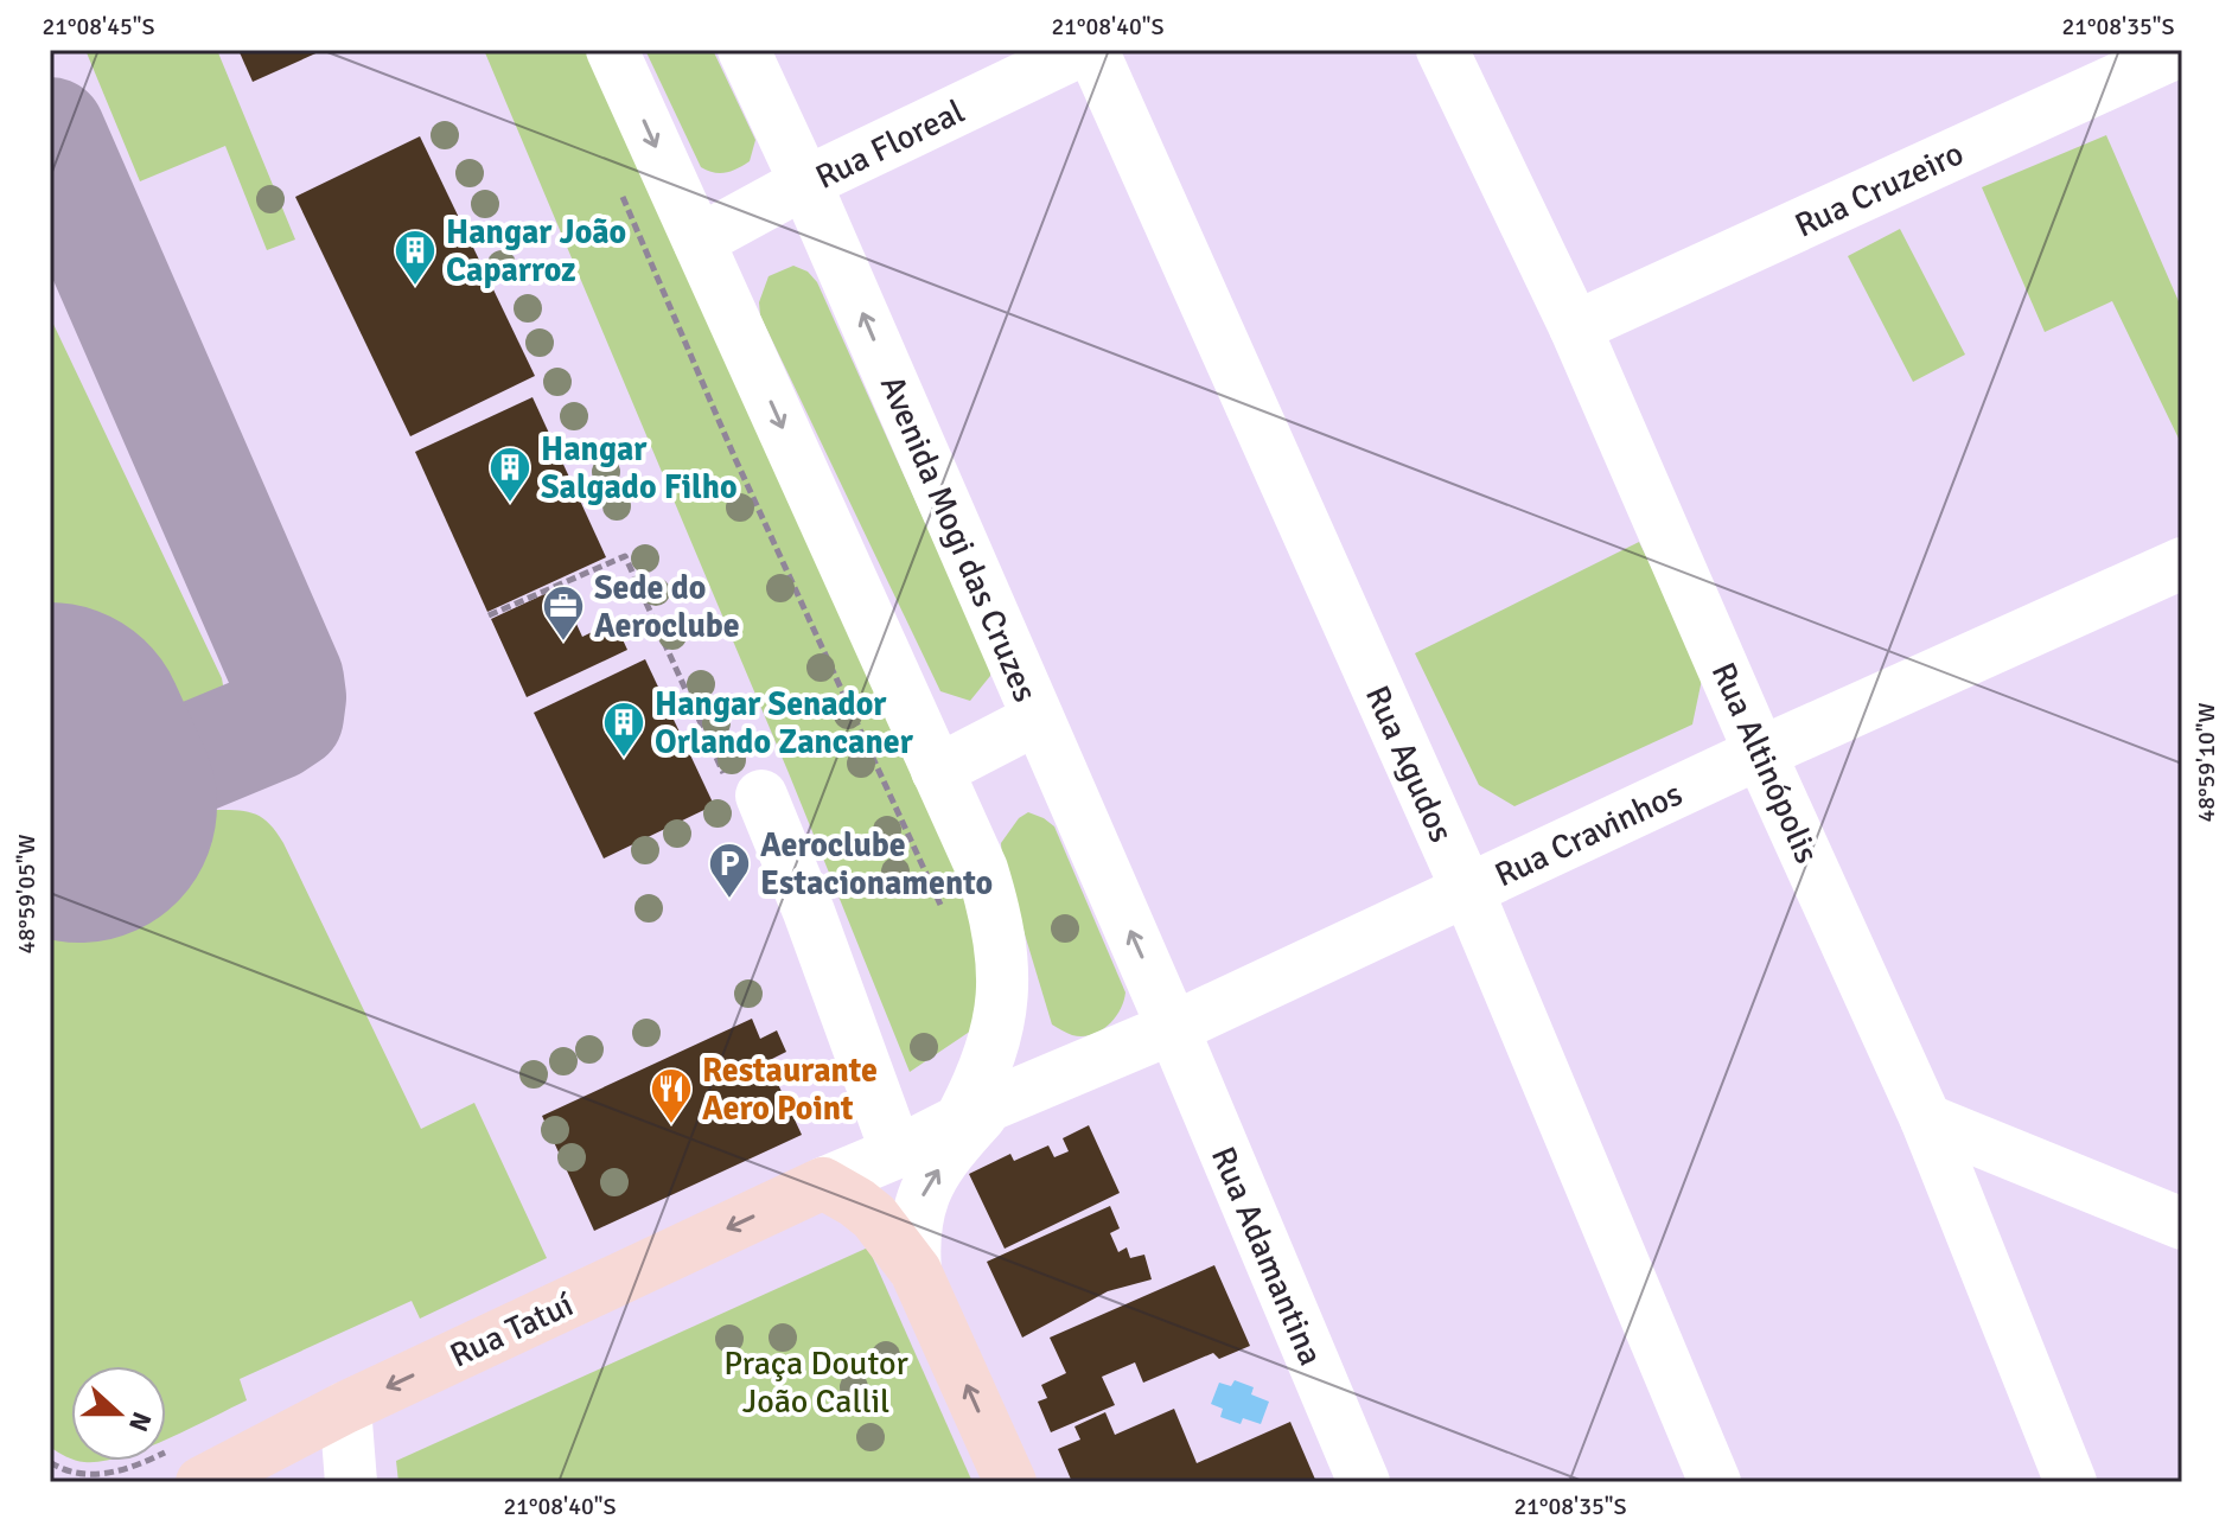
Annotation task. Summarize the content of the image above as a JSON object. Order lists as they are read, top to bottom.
{
  "streets": {
    "main road": ["Rua Tatuí"],
    "street": [
      "Rua Floreal",
      "Rua Cruzeiro",
      "Avenida Mogi das Cruzes",
      "Rua Altinópolis",
      "Rua Agudos",
      "Rua Cravinhos",
      "Rua Adamantina"
    ]
  },
  "crossings": [
    ["Rua Floreal", "Avenida Mogi das Cruzes"],
    ["Rua Cruzeiro", "Rua Altinópolis"],
    ["Avenida Mogi das Cruzes", "Rua Cravinhos"],
    ["Avenida Mogi das Cruzes", "Rua Adamantina"],
    ["Rua Altinópolis", "Rua Cravinhos"],
    ["Rua Agudos", "Rua Cravinhos"],
    ["Rua Cravinhos", "Rua Adamantina"],
    ["Rua Cravinhos", "Rua Tatuí"]
  ],
  "one_way": ["Rua Tatuí"],
  "parks": ["Praça Doutor João Callil"],
  "places": {
    "building": ["Hangar João Caparroz", "Hangar Salgado Filho", "Hangar Senador Orlando Zancaner"],
    "office": ["Sede do Aeroclube"],
    "parking": ["Aeroclube Estacionamento"],
    "restaurant": ["Restaurante Aero Point"]
  },
  "north": "right",
  "coordinates": [
    "21°08'45\"S",
    "21°08'40\"S",
    "21°08'35\"S",
    "48°59'10\"W",
    "48°59'05\"W"
  ]
}
